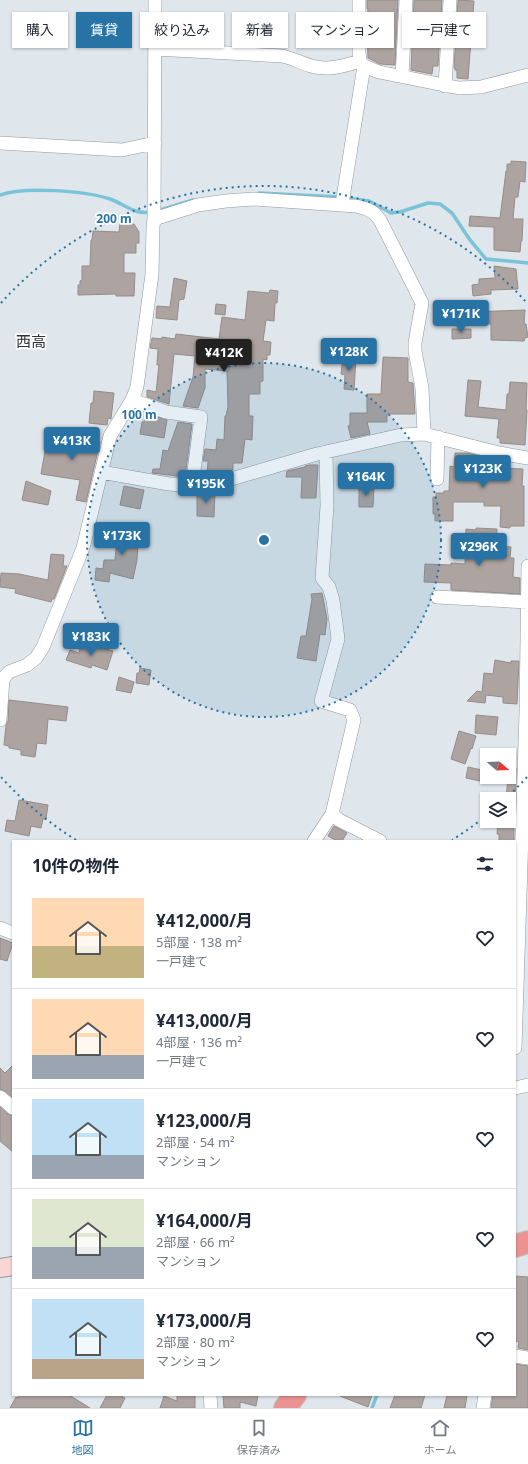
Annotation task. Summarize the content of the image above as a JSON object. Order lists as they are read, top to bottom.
{
  "districts": ["西高"],
  "north": "right",
  "page": {
    "chip": [
      "購入",
      "賃貸",
      "絞り込み",
      "新着",
      "マンション",
      "一戸建て"
    ],
    "price": [
      "¥171K",
      "¥128K",
      "¥412K",
      "¥413K",
      "¥123K",
      "¥164K",
      "¥195K",
      "¥173K",
      "¥296K",
      "¥183K"
    ],
    "heading": "10件の物件",
    "list": [
      {
        "name": "¥412,000/月",
        "note": "5部屋 · 138 m² · 一戸建て"
      },
      {
        "name": "¥413,000/月",
        "note": "4部屋 · 136 m² · 一戸建て"
      },
      {
        "name": "¥123,000/月",
        "note": "2部屋 · 54 m² · マンション"
      },
      {
        "name": "¥164,000/月",
        "note": "2部屋 · 66 m² · マンション"
      },
      {
        "name": "¥173,000/月",
        "note": "2部屋 · 80 m² · マンション"
      }
    ],
    "tabs": ["地図", "保存済み", "ホーム"]
  },
  "rings": ["200 m", "100 m"]
}
